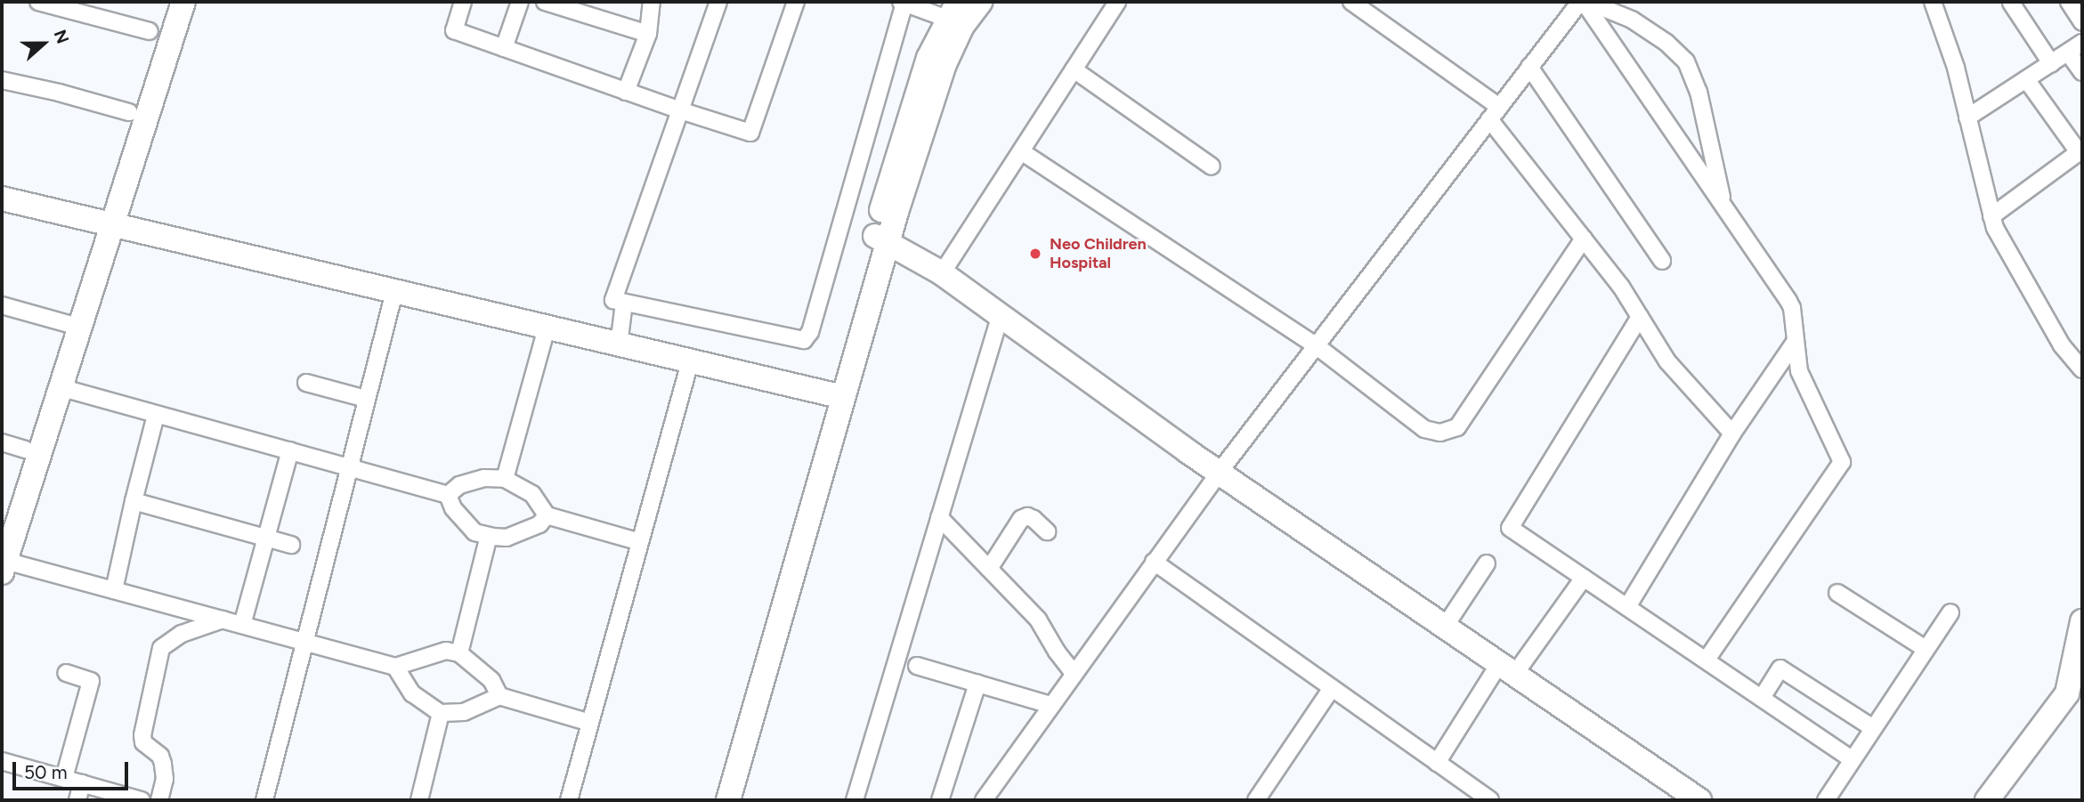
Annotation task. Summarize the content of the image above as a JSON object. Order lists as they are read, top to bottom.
{
  "places": ["Neo Children Hospital"],
  "scale_bar": "50 m",
  "north": "right"
}
